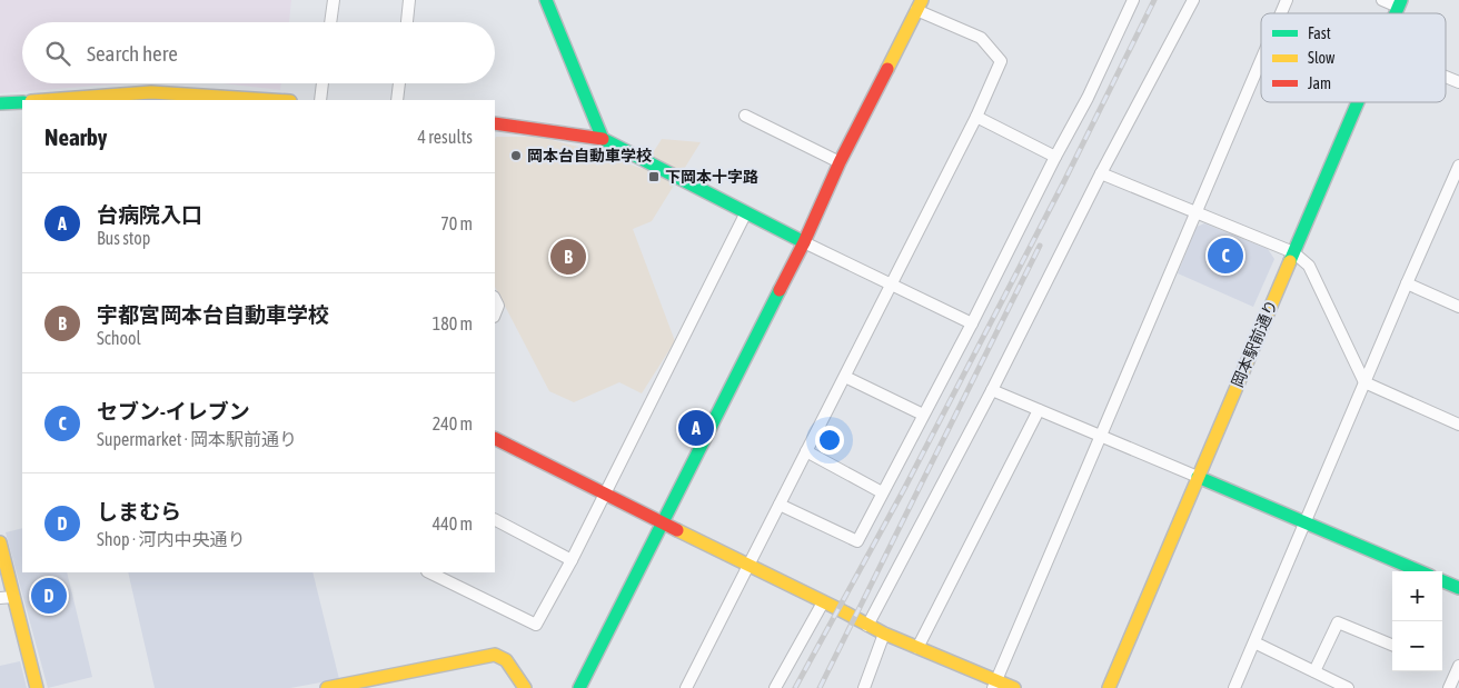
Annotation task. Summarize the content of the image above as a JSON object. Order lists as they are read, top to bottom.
{
  "streets": {
    "street": ["岡本駅前通り"]
  },
  "places": {
    "other": ["岡本台自動車学校"],
    "transit": ["下岡本十字路"]
  },
  "legend": ["Fast", "Slow", "Jam"],
  "page": {
    "search": "Search here",
    "heading": ["Nearby", "4 results"],
    "list": [
      {
        "mark": "A",
        "name": "台病院入口",
        "note": "Bus stop",
        "value": "70 m"
      },
      {
        "mark": "B",
        "name": "宇都宮岡本台自動車学校",
        "note": "School",
        "value": "180 m"
      },
      {
        "mark": "C",
        "name": "セブン-イレブン",
        "note": "Supermarket · 岡本駅前通り",
        "value": "240 m"
      },
      {
        "mark": "D",
        "name": "しまむら",
        "note": "Shop · 河内中央通り",
        "value": "440 m"
      }
    ],
    "pins": [
      "C",
      "B",
      "A",
      "D"
    ],
    "map_buttons": ["+", "−"]
  }
}
